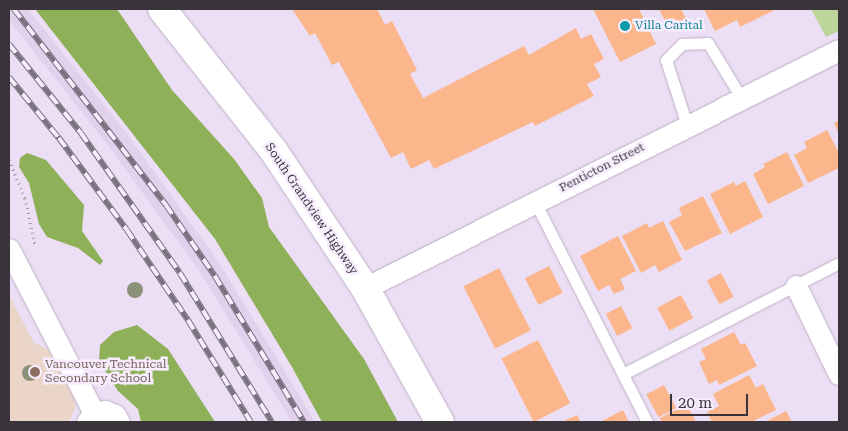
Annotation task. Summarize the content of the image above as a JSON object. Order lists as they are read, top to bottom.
{
  "streets": {
    "main road": ["South Grandview Highway"],
    "street": ["Penticton Street"]
  },
  "crossings": [
    ["Penticton Street", "South Grandview Highway"]
  ],
  "places": ["Villa Carital", "Vancouver Technical Secondary School"],
  "scale_bar": "20 m"
}
